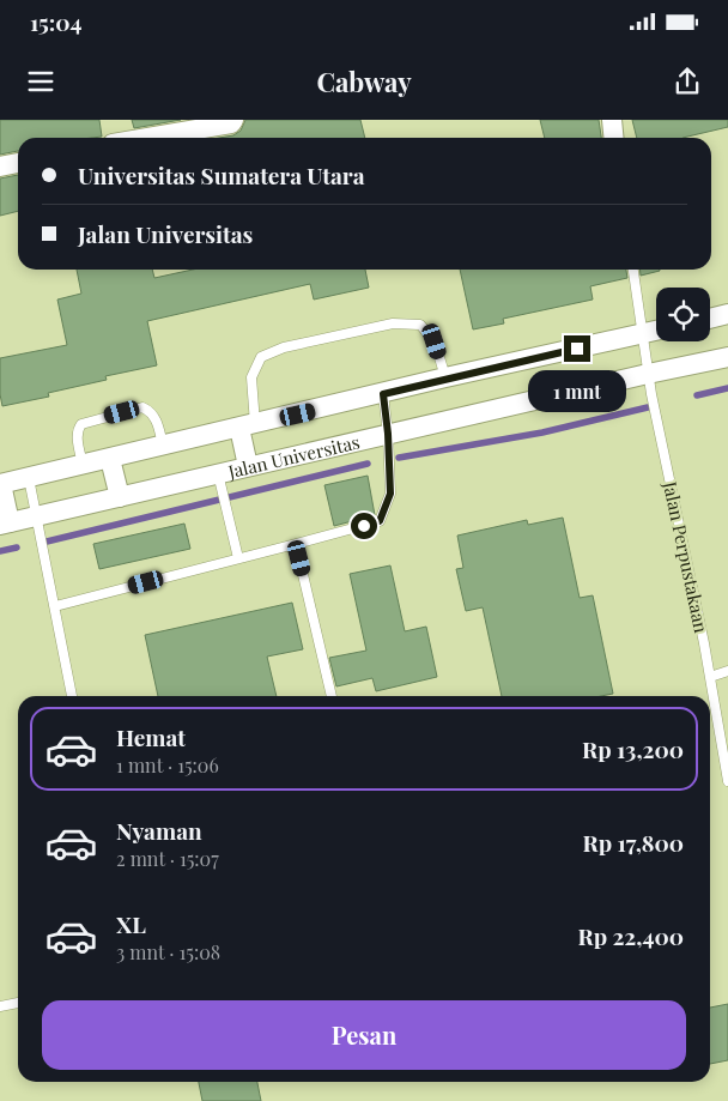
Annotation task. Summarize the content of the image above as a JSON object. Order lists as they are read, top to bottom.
{
  "streets": {
    "street": ["Jalan Universitas"],
    "lane": ["Jalan Perpustakaan"]
  },
  "crossings": [
    ["Jalan Universitas", "Jalan Perpustakaan"]
  ],
  "page": {
    "status": "15:04",
    "header": "Cabway",
    "banner": ["Universitas Sumatera Utara", "Jalan Universitas"],
    "bubble": "1 mnt",
    "list": [
      {
        "name": "Hemat",
        "note": "1 mnt · 15:06",
        "value": "Rp 13,200"
      },
      {
        "name": "Nyaman",
        "note": "2 mnt · 15:07",
        "value": "Rp 17,800"
      },
      {
        "name": "XL",
        "note": "3 mnt · 15:08",
        "value": "Rp 22,400"
      }
    ],
    "buttons": "Pesan"
  }
}
